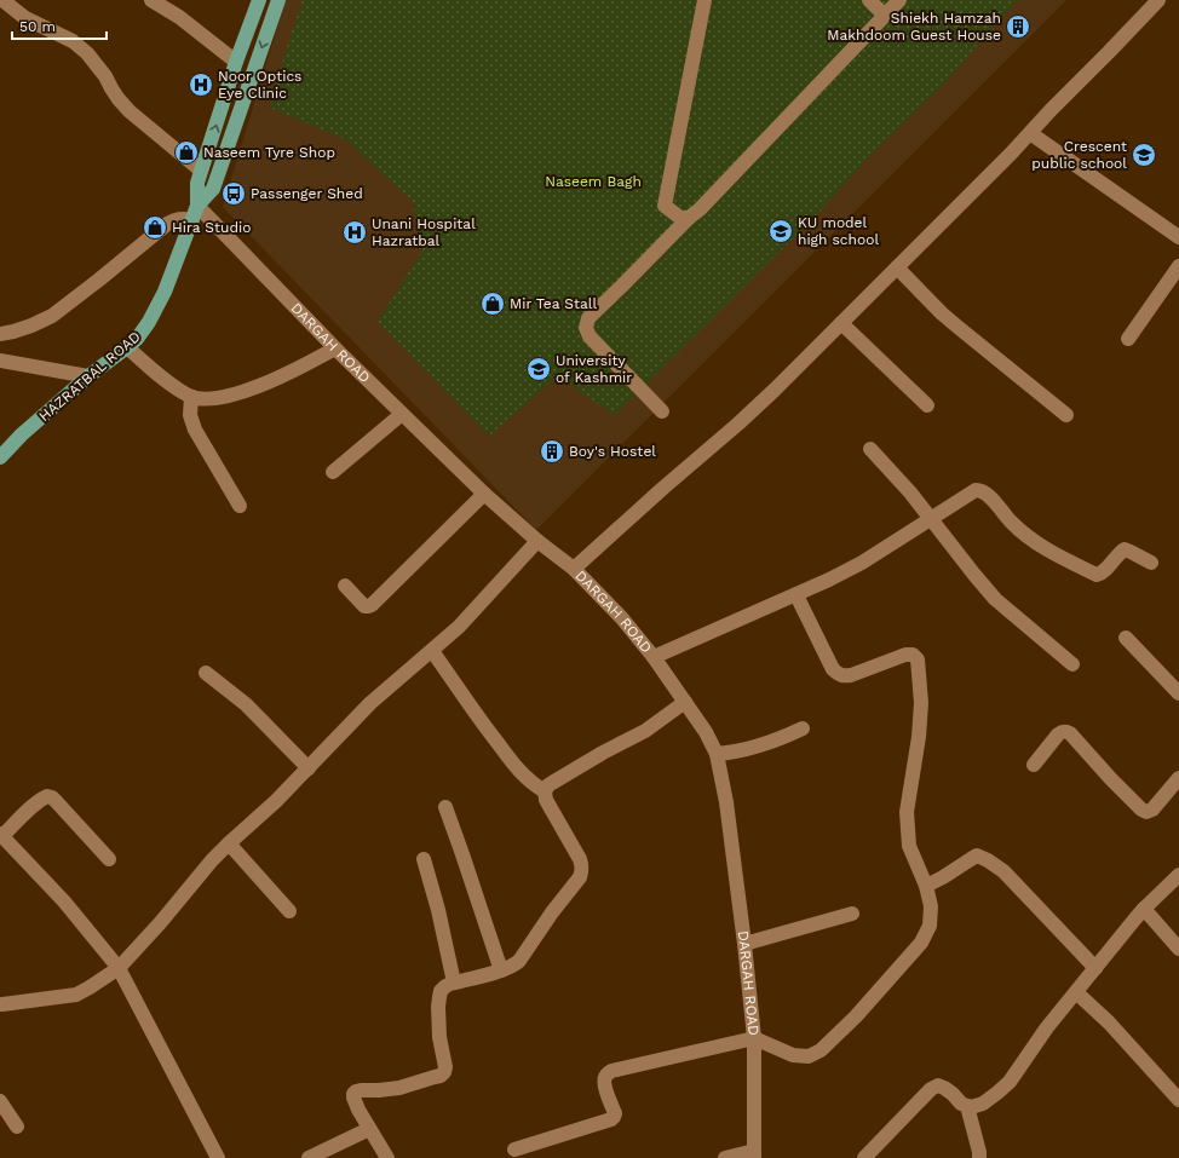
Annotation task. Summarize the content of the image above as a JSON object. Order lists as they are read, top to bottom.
{
  "streets": {
    "main road": ["HAZRATBAL ROAD"],
    "street": ["DARGAH ROAD"]
  },
  "crossings": [
    ["DARGAH ROAD", "HAZRATBAL ROAD"]
  ],
  "parks": ["Naseem Bagh"],
  "places": {
    "building": ["Shiekh Hamzah Makhdoom Guest House", "Boy's Hostel"],
    "hospital": ["Noor Optics Eye Clinic", "Unani Hospital Hazratbal"],
    "shop": ["Naseem Tyre Shop", "Hira Studio", "Mir Tea Stall"],
    "school or university": ["Crescent public school", "KU model high school", "University of Kashmir"],
    "bus stop": ["Passenger Shed"]
  },
  "scale_bar": "50 m"
}
